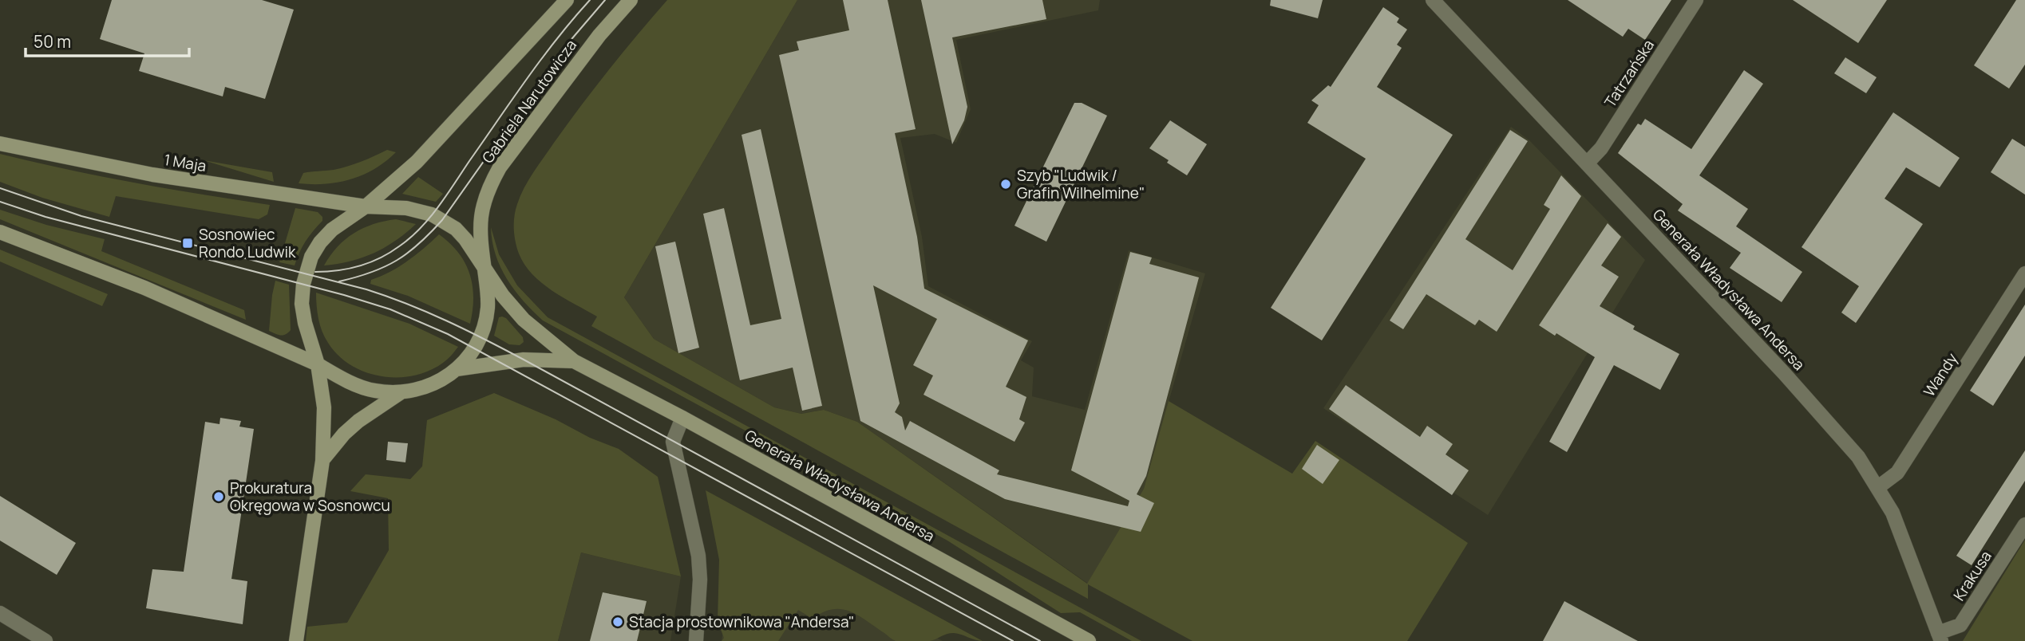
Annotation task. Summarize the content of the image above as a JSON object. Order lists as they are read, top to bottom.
{
  "streets": {
    "main road": ["Gabriela Narutowicza", "1 Maja", "Generała Władysława Andersa"],
    "street": ["Tatrzańska", "Wandy", "Krakusa"]
  },
  "crossings": [
    ["Tatrzańska", "Generała Władysława Andersa"],
    ["Gabriela Narutowicza", "1 Maja"],
    ["Gabriela Narutowicza", "Generała Władysława Andersa"],
    ["1 Maja", "Generała Władysława Andersa"],
    ["Generała Władysława Andersa", "Wandy"],
    ["Generała Władysława Andersa", "Krakusa"]
  ],
  "places": {
    "other": ["Szyb \"Ludwik / Grafin Wilhelmine\"", "Prokuratura Okręgowa w Sosnowcu", "Stacja prostownikowa \"Andersa\""],
    "transit": ["Sosnowiec Rondo Ludwik"]
  },
  "scale_bar": "50 m"
}
